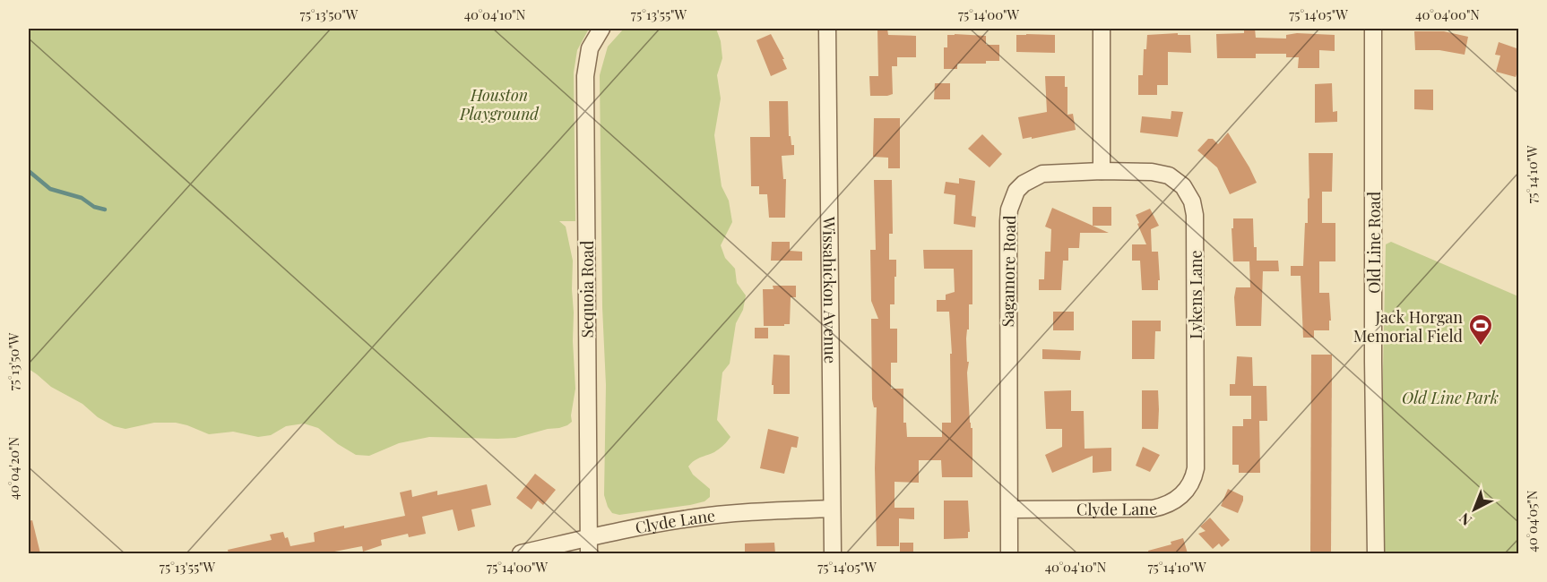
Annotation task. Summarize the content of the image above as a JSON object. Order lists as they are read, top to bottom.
{
  "streets": {
    "street": [
      "Old Line Road",
      "Sagamore Road",
      "Sequoia Road",
      "Wissahickon Avenue",
      "Lykens Lane",
      "Clyde Lane"
    ]
  },
  "crossings": [
    ["Sagamore Road", "Lykens Lane"],
    ["Sagamore Road", "Clyde Lane"],
    ["Sequoia Road", "Clyde Lane"],
    ["Wissahickon Avenue", "Clyde Lane"],
    ["Lykens Lane", "Clyde Lane"]
  ],
  "parks": ["Houston Playground", "Old Line Park"],
  "places": {
    "sports": ["Jack Horgan Memorial Field"]
  },
  "north": "bottom left",
  "coordinates": [
    "75°13'50\"W",
    "40°04'10\"N",
    "75°13'55\"W",
    "75°14'00\"W",
    "75°14'05\"W",
    "40°04'00\"N",
    "75°14'10\"W",
    "40°04'20\"N",
    "40°04'05\"N"
  ]
}
